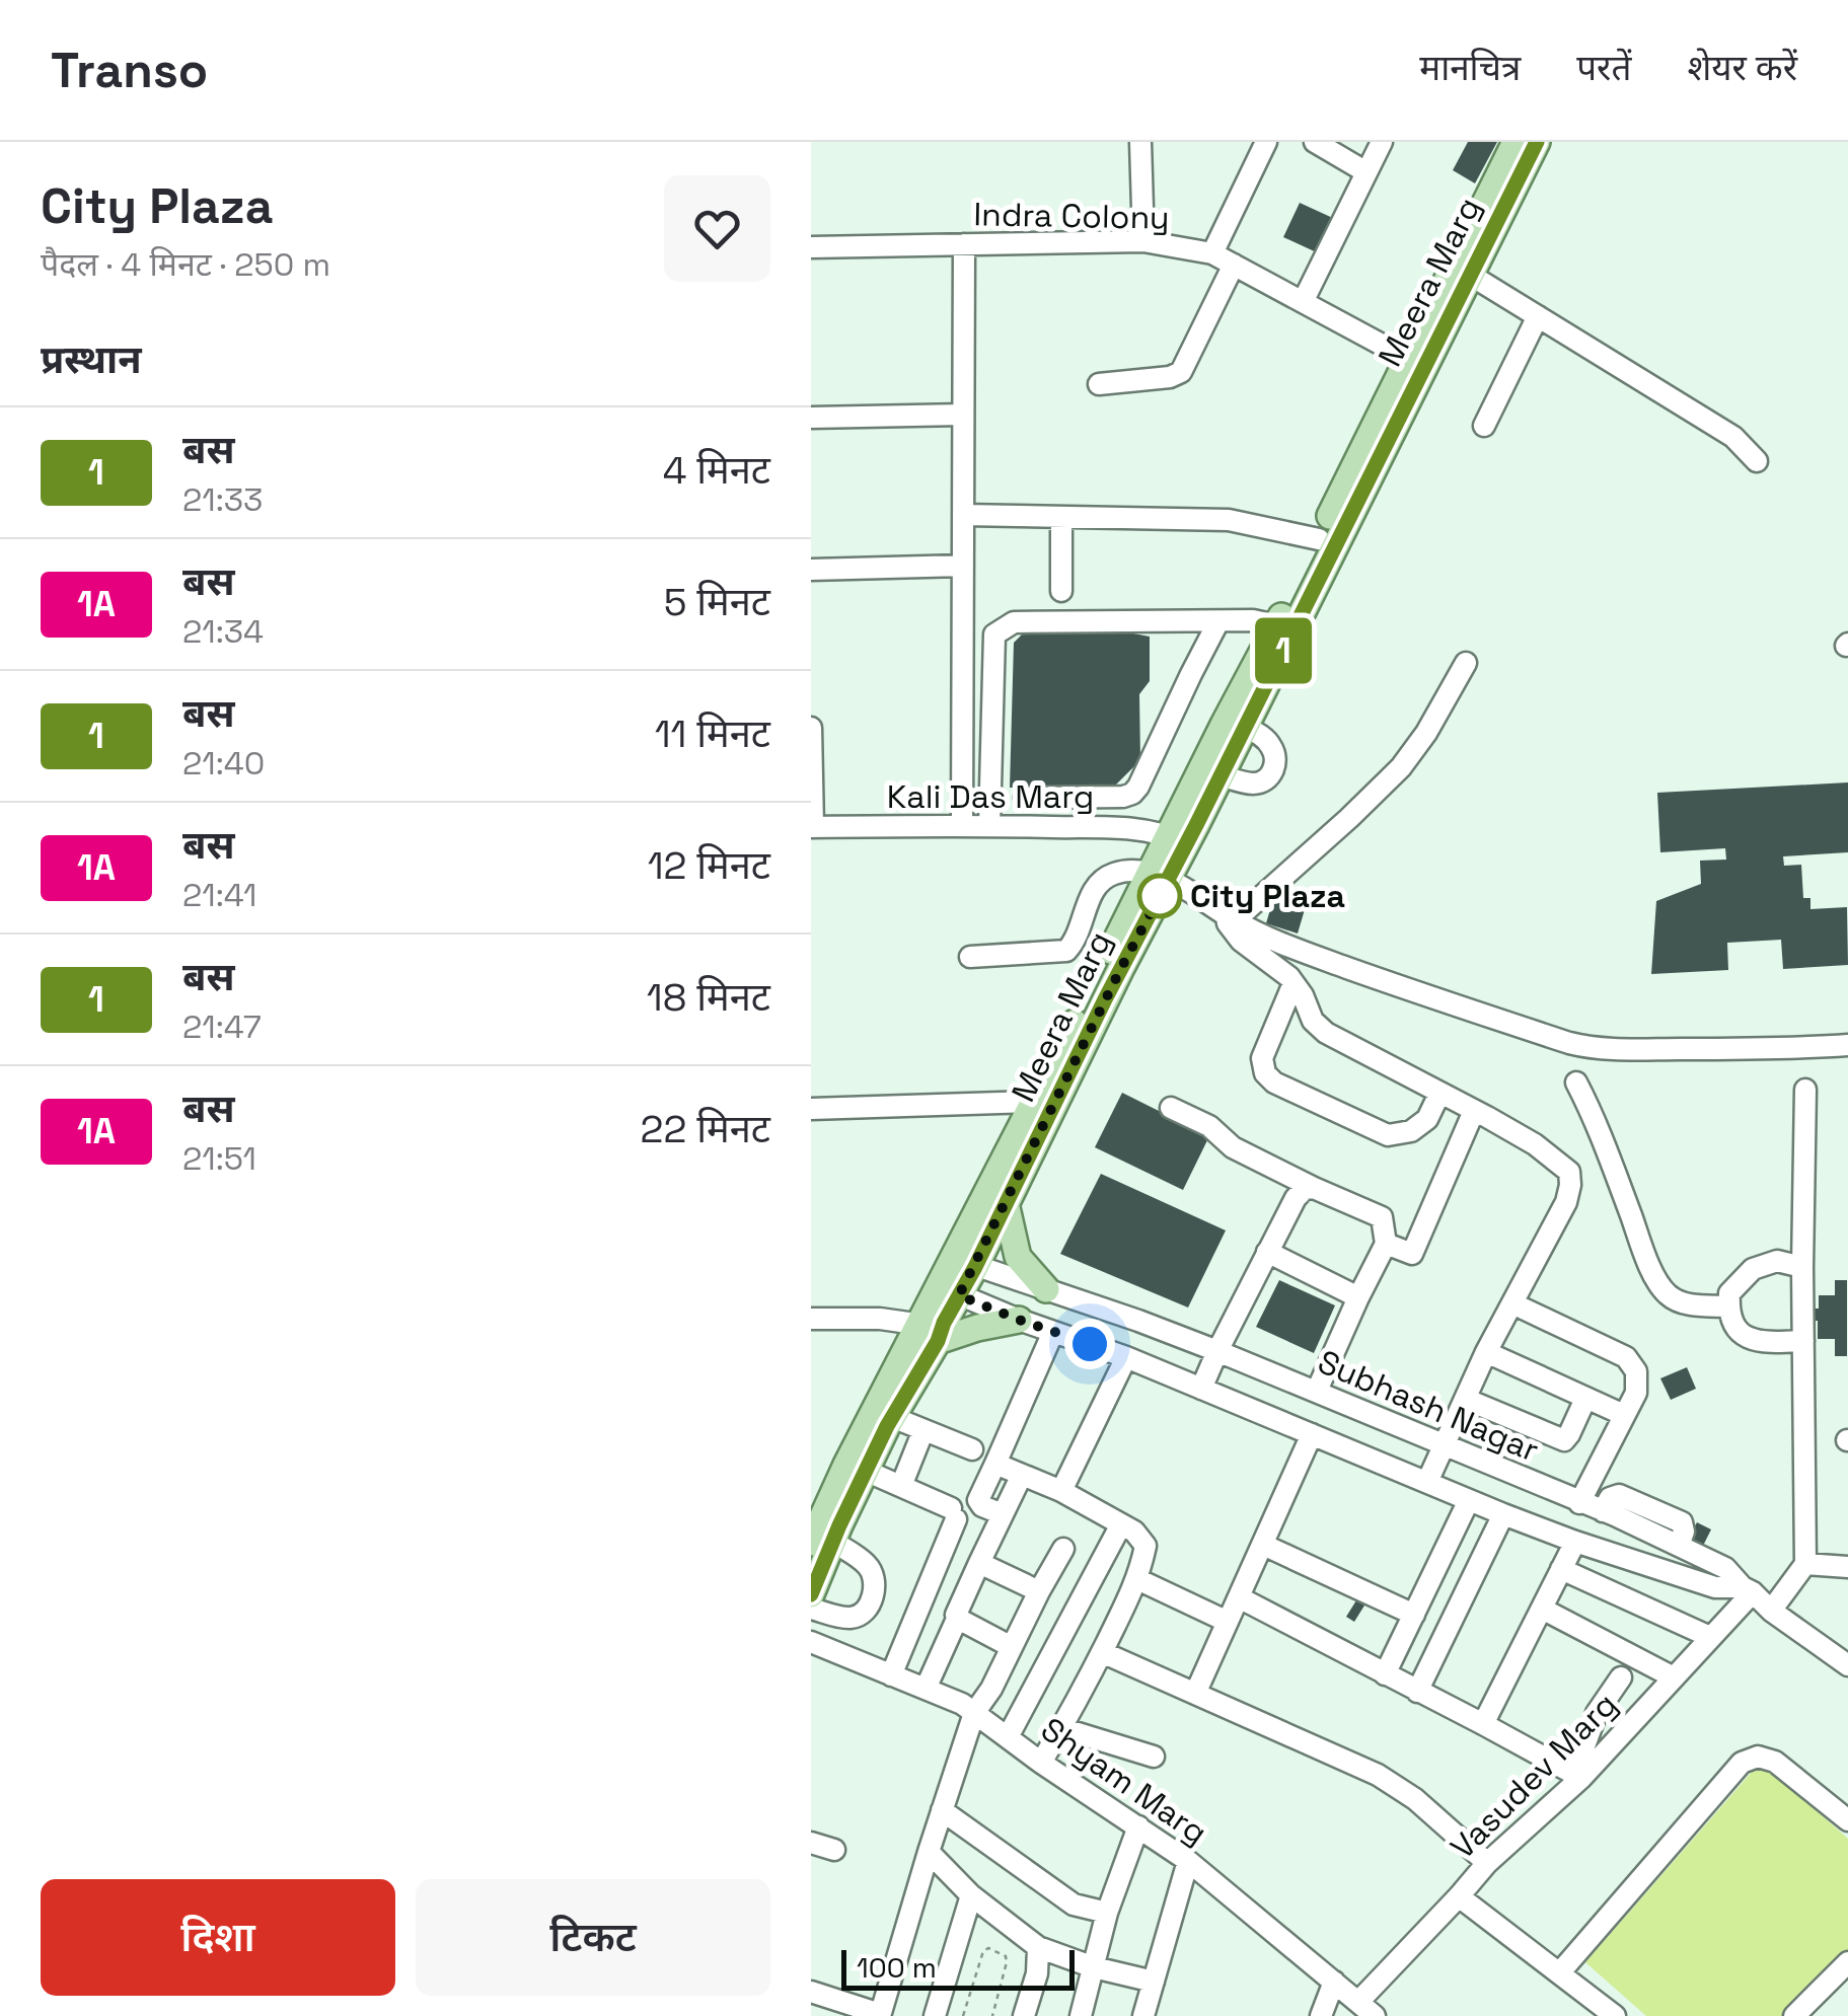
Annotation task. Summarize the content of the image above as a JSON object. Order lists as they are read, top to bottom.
{
  "streets": {
    "main road": ["Meera Marg"],
    "street": [
      "Indra Colony",
      "Kali Das Marg",
      "Subhash Nagar",
      "Vasudev Marg",
      "Shyam Marg"
    ]
  },
  "crossings": [
    ["Indra Colony", "Meera Marg"],
    ["Meera Marg", "Kali Das Marg"],
    ["Meera Marg", "Subhash Nagar"],
    ["Subhash Nagar", "Vasudev Marg"],
    ["Vasudev Marg", "Shyam Marg"]
  ],
  "places": ["City Plaza"],
  "lines": ["bus line 1"],
  "scale_bar": "100 m",
  "page": {
    "header": "Transo",
    "nav": ["मानचित्र", "परतें", "शेयर करें"],
    "heading": [
      ["City Plaza", "पैदल · 4 मिनट · 250 m"],
      "प्रस्थान"
    ],
    "on_map": "1",
    "list": [
      {
        "mark": "1",
        "name": "बस",
        "note": "21:33",
        "value": "4 मिनट"
      },
      {
        "mark": "1A",
        "name": "बस",
        "note": "21:34",
        "value": "5 मिनट"
      },
      {
        "mark": "1",
        "name": "बस",
        "note": "21:40",
        "value": "11 मिनट"
      },
      {
        "mark": "1A",
        "name": "बस",
        "note": "21:41",
        "value": "12 मिनट"
      },
      {
        "mark": "1",
        "name": "बस",
        "note": "21:47",
        "value": "18 मिनट"
      },
      {
        "mark": "1A",
        "name": "बस",
        "note": "21:51",
        "value": "22 मिनट"
      }
    ],
    "buttons": ["दिशा", "टिकट"],
    "scale": "100 m"
  }
}
